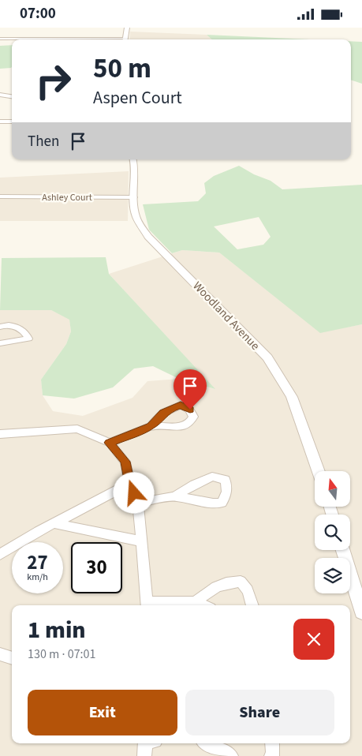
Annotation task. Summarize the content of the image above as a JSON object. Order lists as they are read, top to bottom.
{
  "streets": {
    "street": ["Ashley Court", "Woodland Avenue"]
  },
  "crossings": [
    ["Ashley Court", "Woodland Avenue"]
  ],
  "north": "top",
  "page": {
    "status": "07:00",
    "turn": ["50 m", "Aspen Court"],
    "then": "Then",
    "speed": "27 km/h",
    "limit": "30",
    "heading": ["1 min", "130 m · 07:01"],
    "buttons": ["Exit", "Share"]
  }
}
